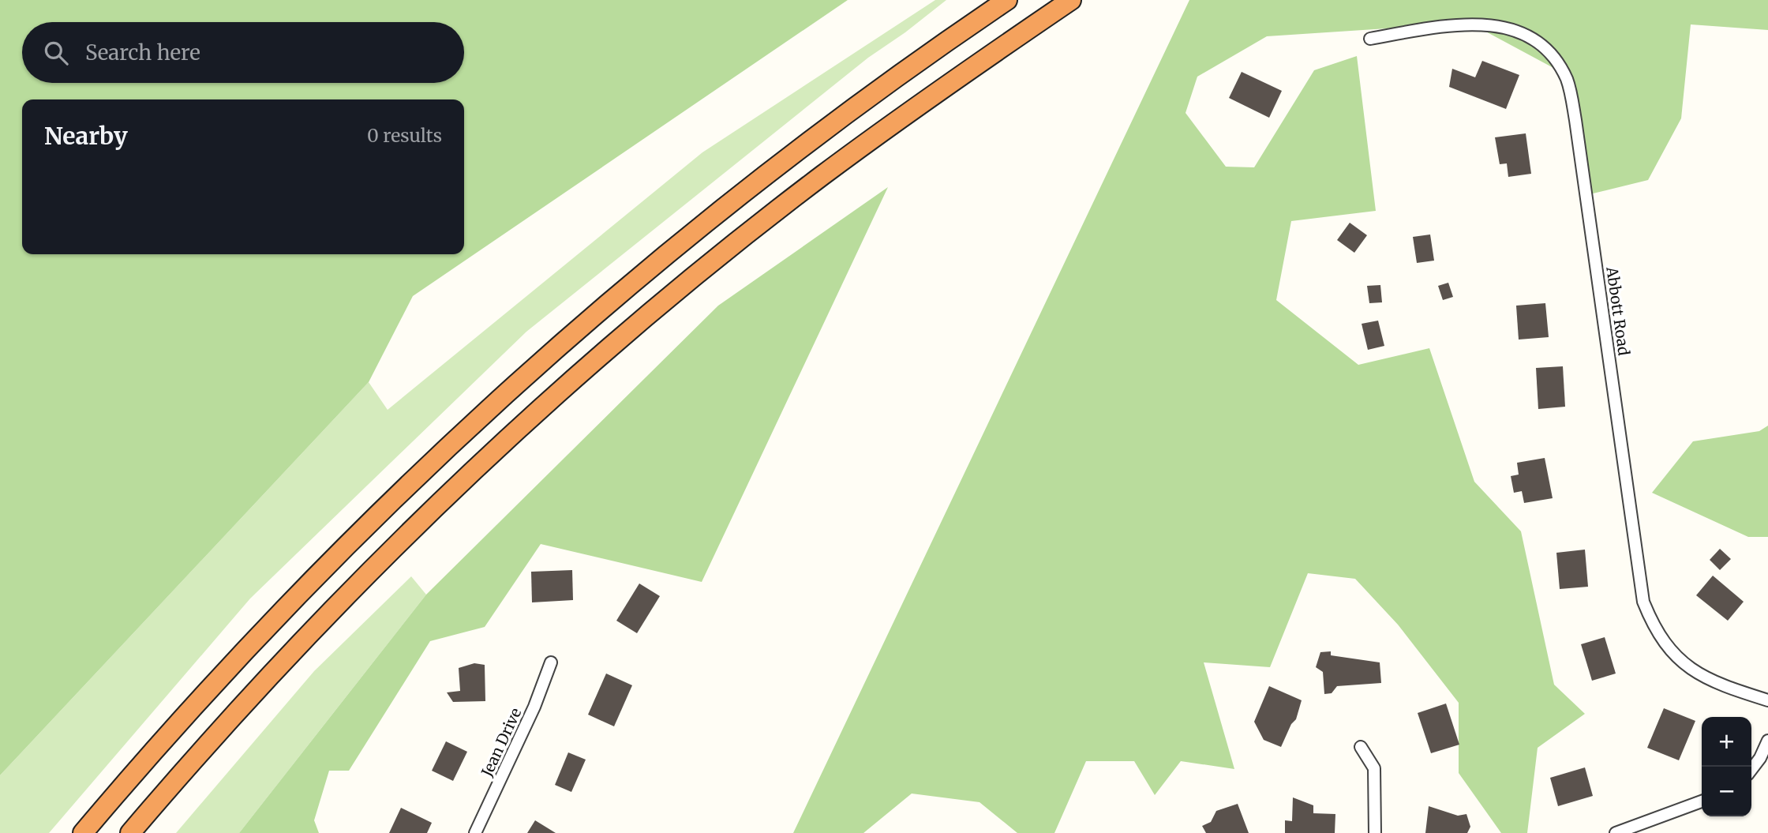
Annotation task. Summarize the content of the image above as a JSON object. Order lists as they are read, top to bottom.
{
  "streets": {
    "street": ["Abbott Road", "Jean Drive"]
  },
  "page": {
    "search": "Search here",
    "heading": ["Nearby", "0 results"],
    "map_buttons": ["+", "−"]
  }
}
